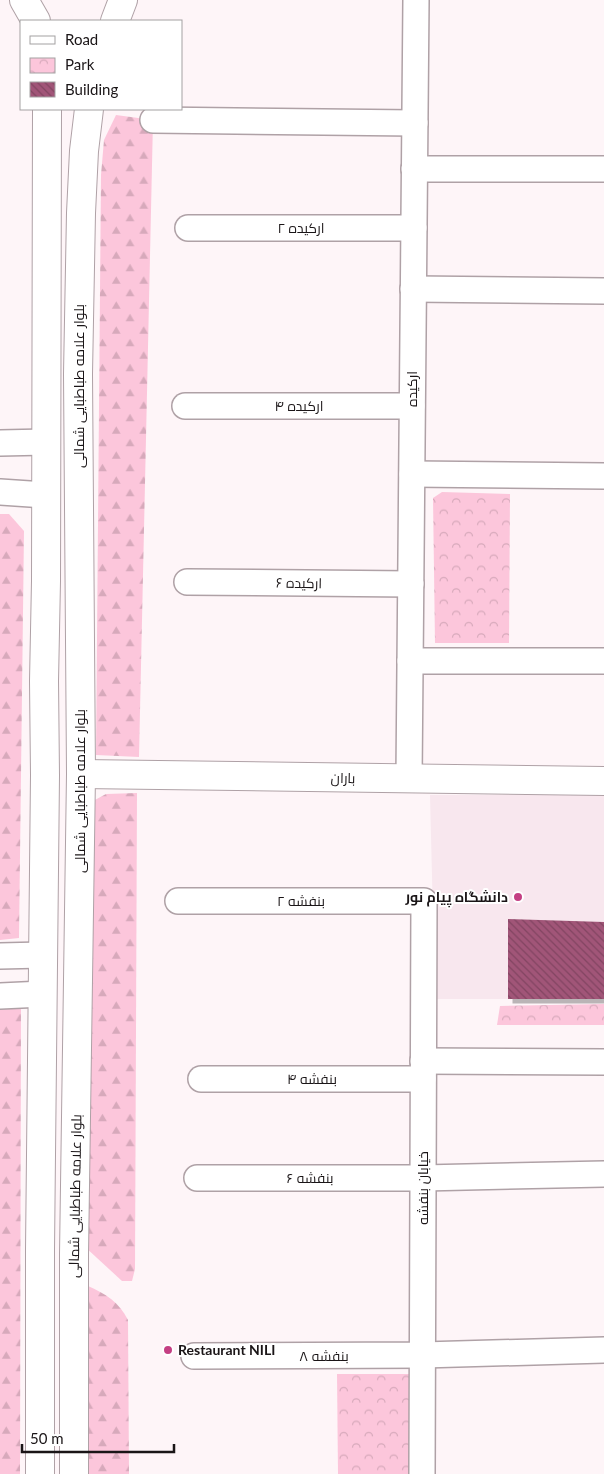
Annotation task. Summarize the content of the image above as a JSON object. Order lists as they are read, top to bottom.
{
  "streets": {
    "main road": ["بلوار علامه طباطبایی شمالی", "باران"],
    "street": [
      "ارکیده ۲",
      "ارکیده",
      "ارکیده ۴",
      "ارکیده ۶",
      "بنفشه ۲",
      "بنفشه ۴",
      "بنفشه ۶",
      "خیابان بنفشه",
      "بنفشه ۸"
    ]
  },
  "crossings": [
    ["ارکیده ۲", "ارکیده"],
    ["بلوار علامه طباطبایی شمالی", "باران"],
    ["ارکیده", "ارکیده ۴"],
    ["ارکیده", "ارکیده ۶"],
    ["ارکیده", "باران"],
    ["بنفشه ۲", "خیابان بنفشه"],
    ["بنفشه ۴", "خیابان بنفشه"],
    ["بنفشه ۶", "خیابان بنفشه"],
    ["خیابان بنفشه", "بنفشه ۸"]
  ],
  "places": ["دانشگاه پیام نور", "Restaurant NILI"],
  "legend": ["Road", "Park", "Building"],
  "scale_bar": "50 m"
}
